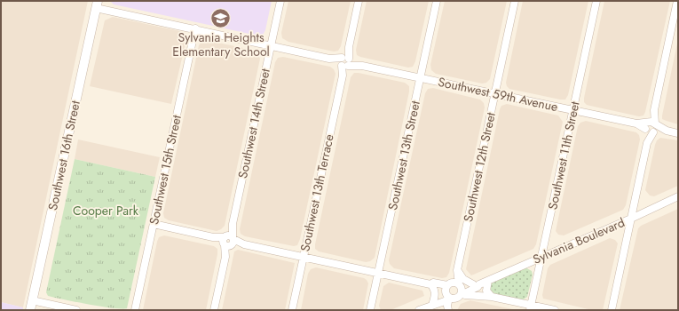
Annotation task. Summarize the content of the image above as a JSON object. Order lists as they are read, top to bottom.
{
  "streets": {
    "street": [
      "Southwest 59th Avenue",
      "Southwest 14th Street",
      "Southwest 16th Street",
      "Southwest 13th Street",
      "Southwest 11th Street",
      "Southwest 12th Street",
      "Southwest 15th Street",
      "Southwest 13th Terrace",
      "Sylvania Boulevard"
    ]
  },
  "crossings": [
    ["Southwest 59th Avenue", "Southwest 14th Street"],
    ["Southwest 59th Avenue", "Southwest 16th Street"],
    ["Southwest 59th Avenue", "Southwest 13th Street"],
    ["Southwest 59th Avenue", "Southwest 11th Street"],
    ["Southwest 59th Avenue", "Southwest 12th Street"],
    ["Southwest 59th Avenue", "Southwest 15th Street"],
    ["Southwest 59th Avenue", "Southwest 13th Terrace"],
    ["Southwest 11th Street", "Sylvania Boulevard"],
    ["Southwest 12th Street", "Sylvania Boulevard"]
  ],
  "parks": ["Cooper Park"],
  "places": {
    "school or university": ["Sylvania Heights Elementary School"]
  }
}
